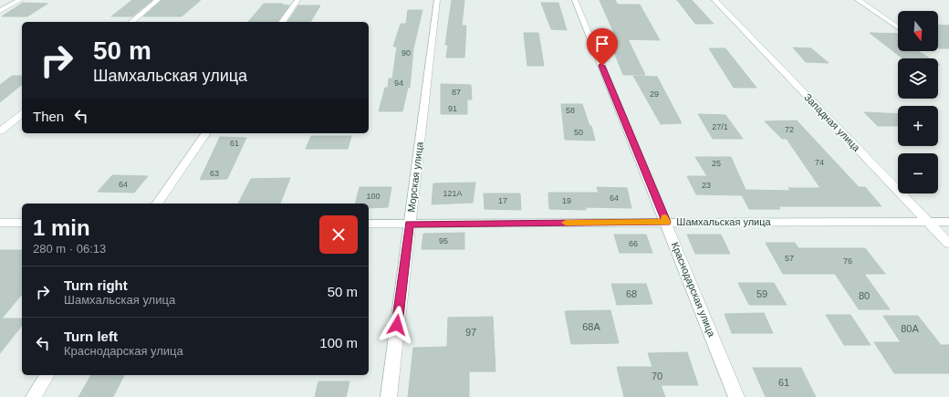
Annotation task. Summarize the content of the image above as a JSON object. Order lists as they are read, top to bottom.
{
  "streets": {
    "street": [
      "Западная улица",
      "Морская улица",
      "Шамхальская улица",
      "Краснодарская улица"
    ]
  },
  "crossings": [
    ["Западная улица", "Шамхальская улица"],
    ["Морская улица", "Шамхальская улица"],
    ["Шамхальская улица", "Краснодарская улица"]
  ],
  "house_numbers": [
    "90",
    "94",
    "87",
    "29",
    "91",
    "58",
    "27/1",
    "72",
    "50",
    "61",
    "74",
    "25",
    "63",
    "64",
    "23",
    "121А",
    "100",
    "64",
    "17",
    "19",
    "95",
    "66",
    "57",
    "76",
    "68",
    "59",
    "80",
    "68А",
    "80А",
    "97",
    "70",
    "61"
  ],
  "north": "bottom",
  "page": {
    "map_buttons": ["+", "−"],
    "turn": ["50 m", "Шамхальская улица"],
    "then": "Then",
    "heading": ["1 min", "280 m · 06:13"],
    "list": [
      {
        "name": "Turn right",
        "note": "Шамхальская улица",
        "value": "50 m"
      },
      {
        "name": "Turn left",
        "note": "Краснодарская улица",
        "value": "100 m"
      }
    ]
  }
}
